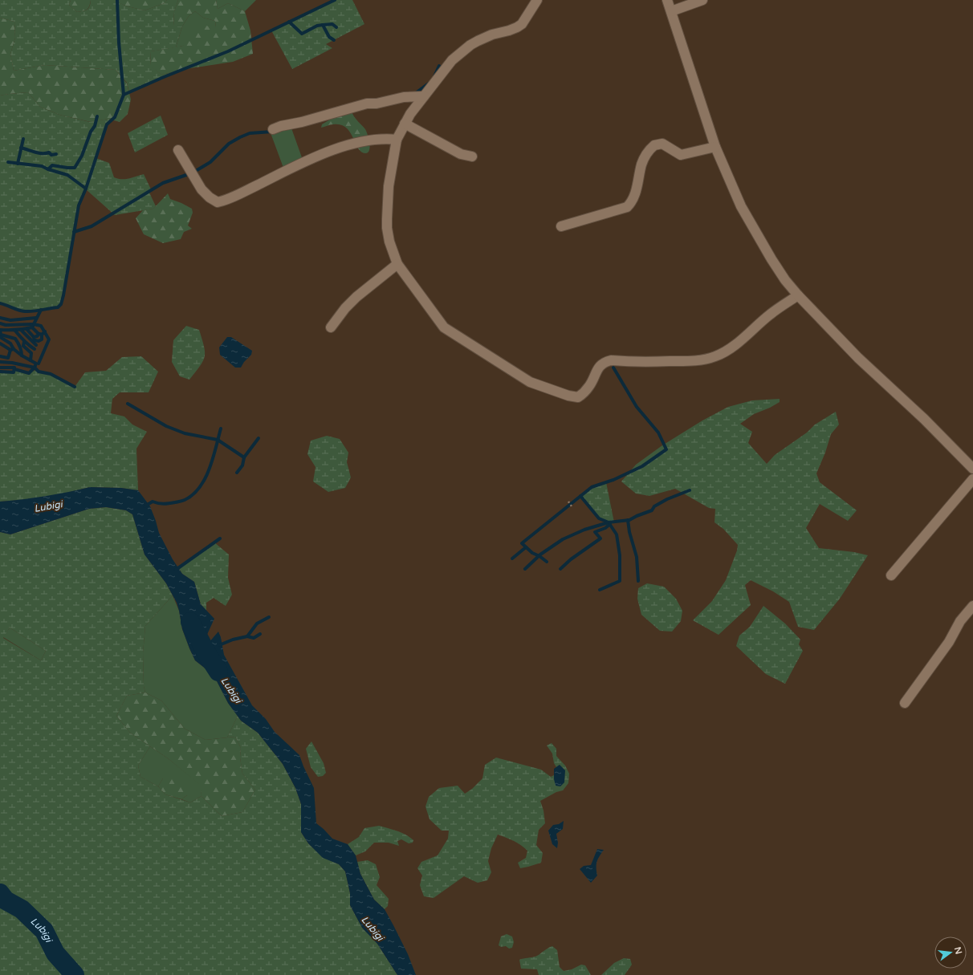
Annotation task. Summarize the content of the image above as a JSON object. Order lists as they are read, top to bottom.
{
  "water": ["Lubigi"],
  "north": "right"
}
